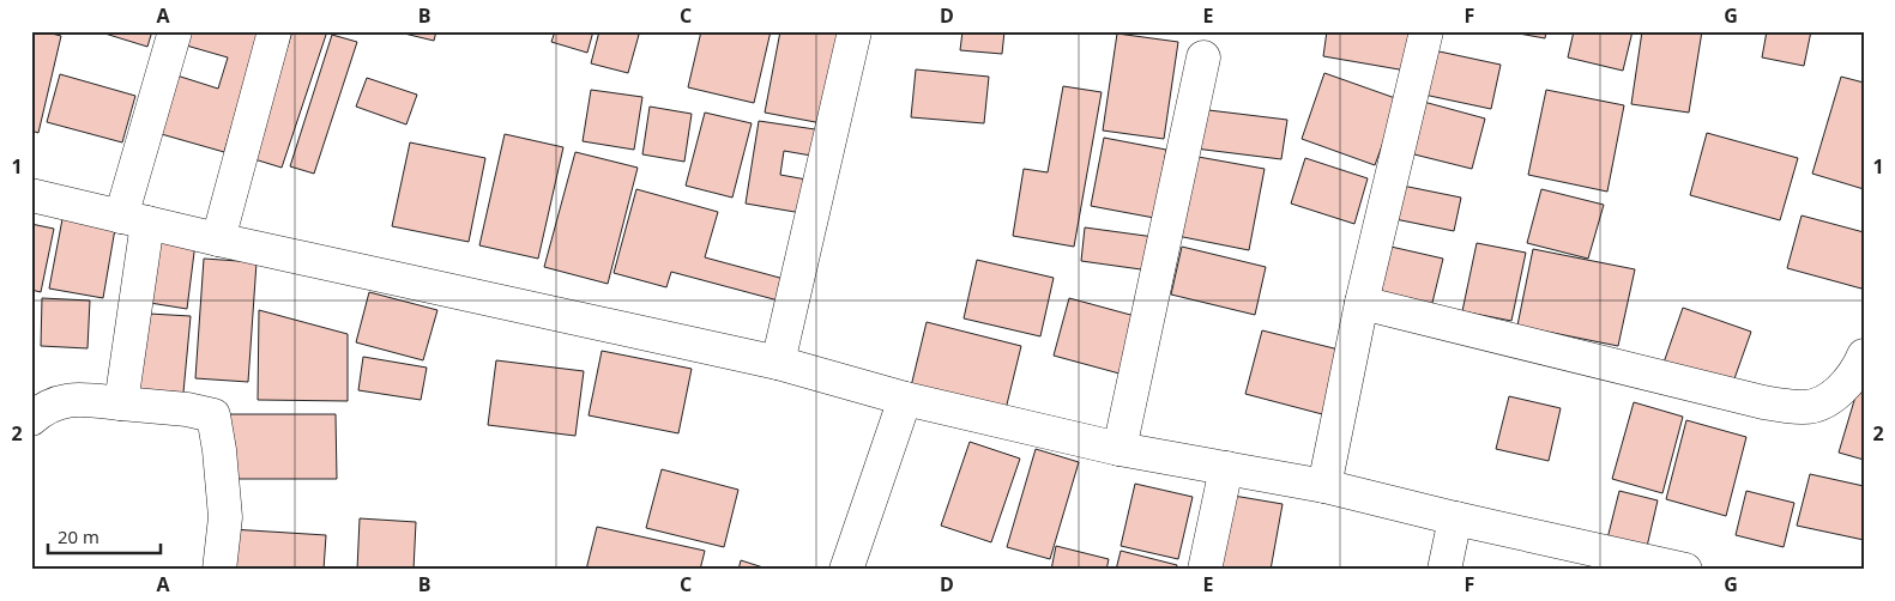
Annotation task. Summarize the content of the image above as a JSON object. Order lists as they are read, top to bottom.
{
  "scale_bar": "20 m",
  "grid": {
    "columns": [
      "A",
      "B",
      "C",
      "D",
      "E",
      "F",
      "G"
    ],
    "rows": ["1", "2"]
  }
}
